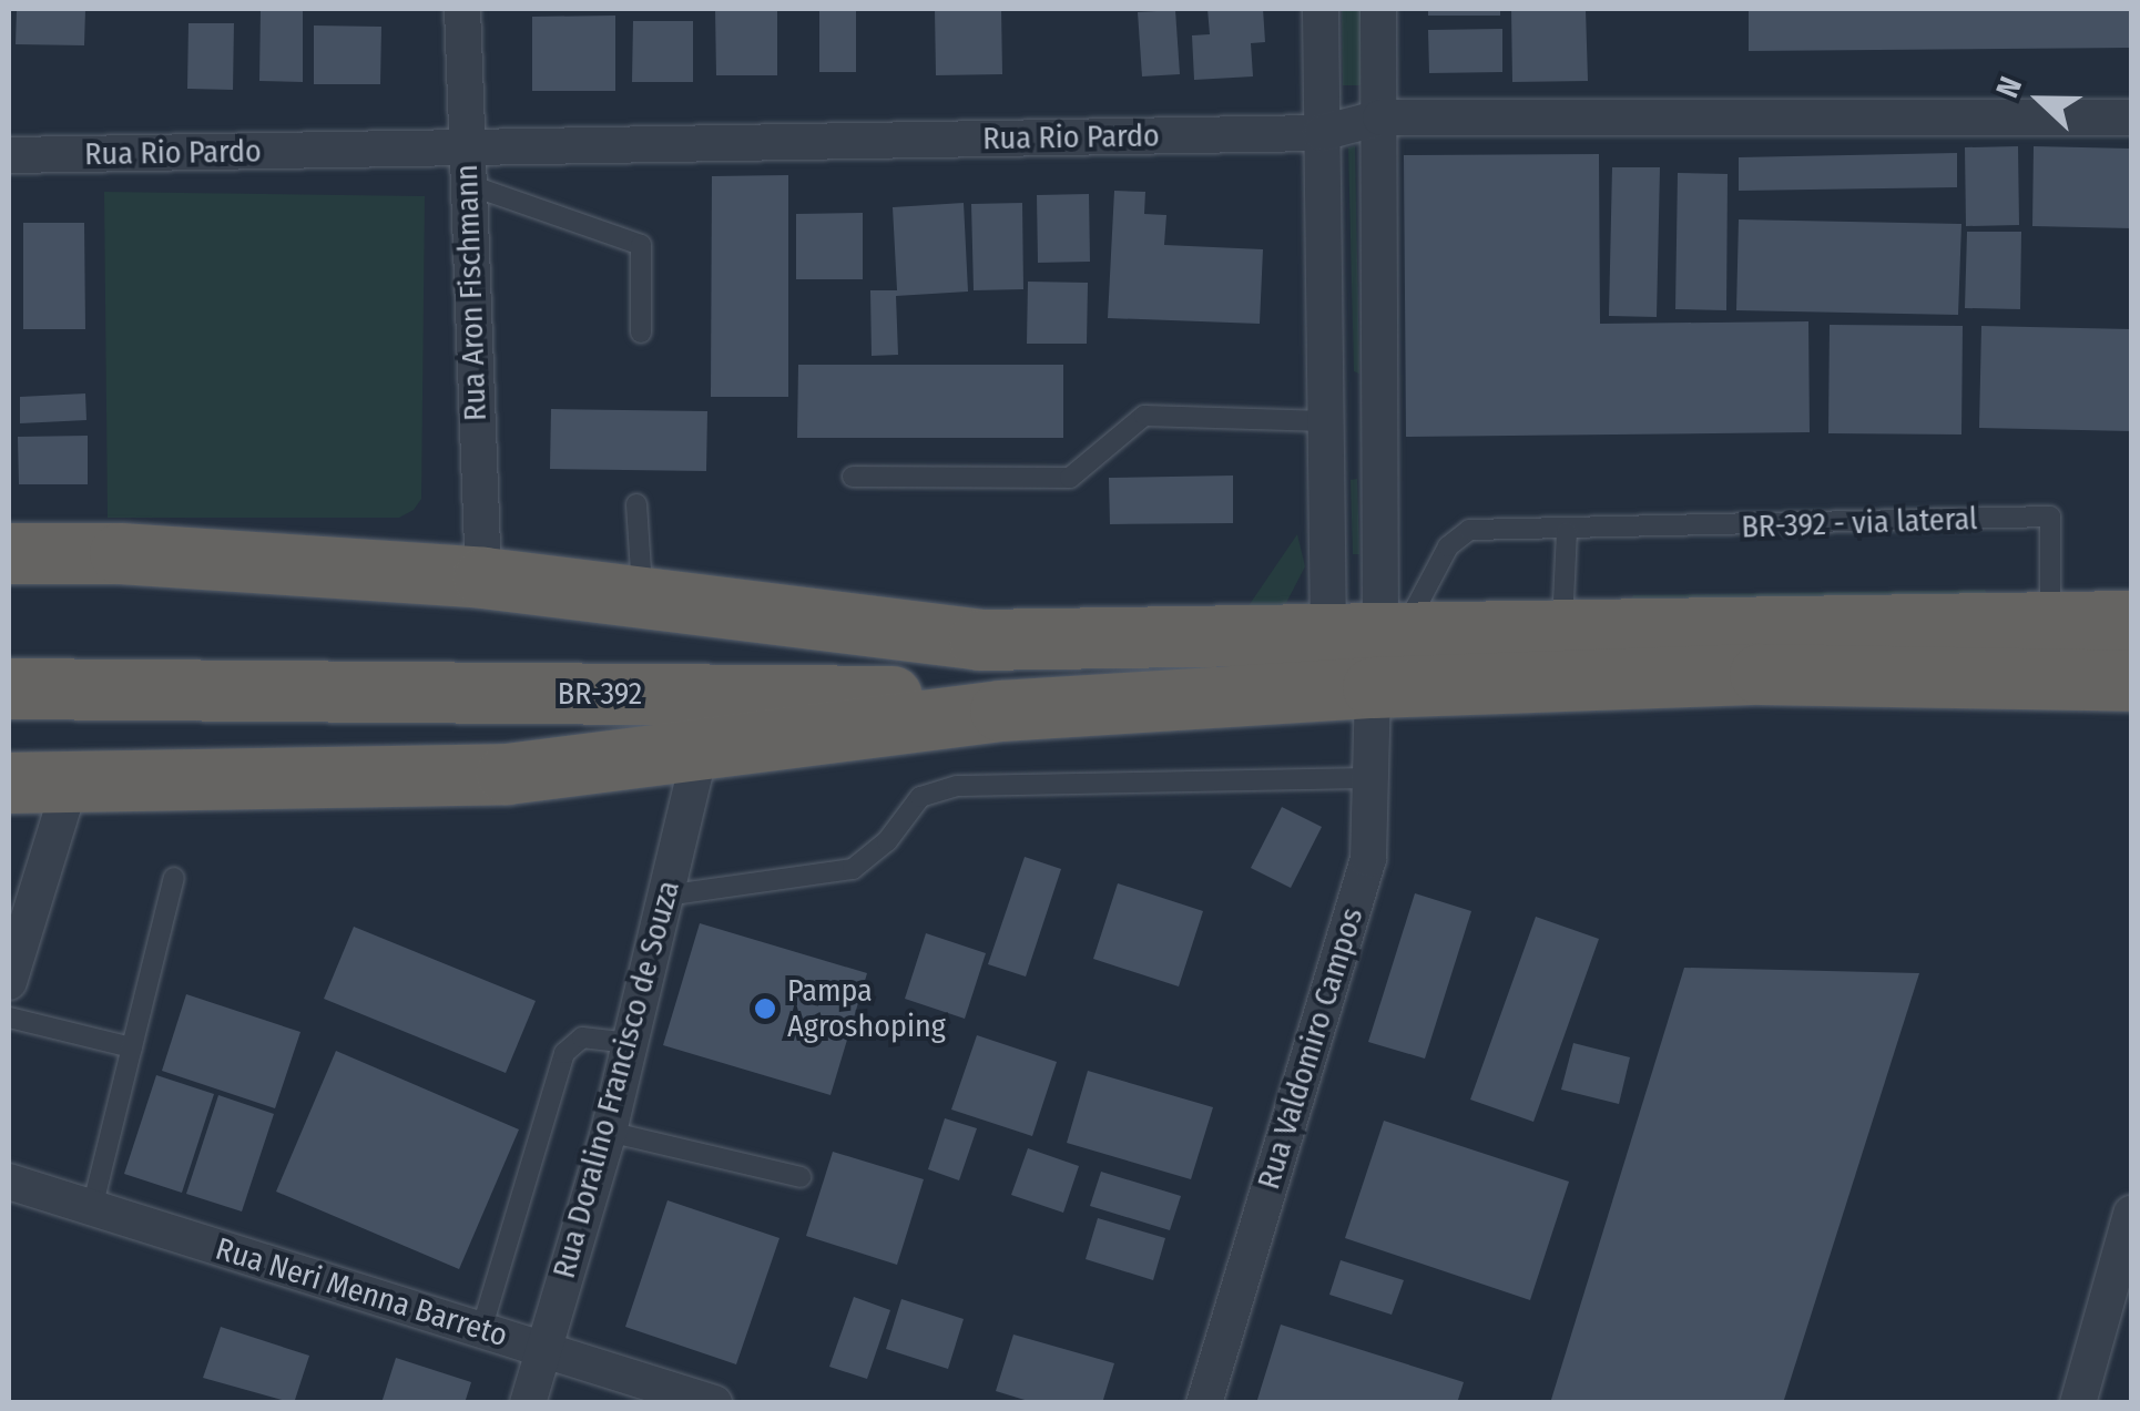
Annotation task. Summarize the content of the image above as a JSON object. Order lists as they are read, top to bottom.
{
  "streets": {
    "highway": ["BR-392"],
    "street": [
      "Rua Rio Pardo",
      "Rua Aron Fischmann",
      "Rua Valdomiro Campos",
      "Rua Doralino Francisco de Souza",
      "Rua Neri Menna Barreto"
    ],
    "lane": ["BR-392 - via lateral"]
  },
  "crossings": [
    ["Rua Rio Pardo", "Rua Aron Fischmann"],
    ["Rua Aron Fischmann", "BR-392"],
    ["BR-392 - via lateral", "BR-392"],
    ["BR-392 - via lateral", "Rua Valdomiro Campos"],
    ["BR-392", "Rua Valdomiro Campos"],
    ["BR-392", "Rua Doralino Francisco de Souza"],
    ["Rua Doralino Francisco de Souza", "Rua Neri Menna Barreto"]
  ],
  "places": ["Pampa Agroshoping"],
  "north": "left"
}
